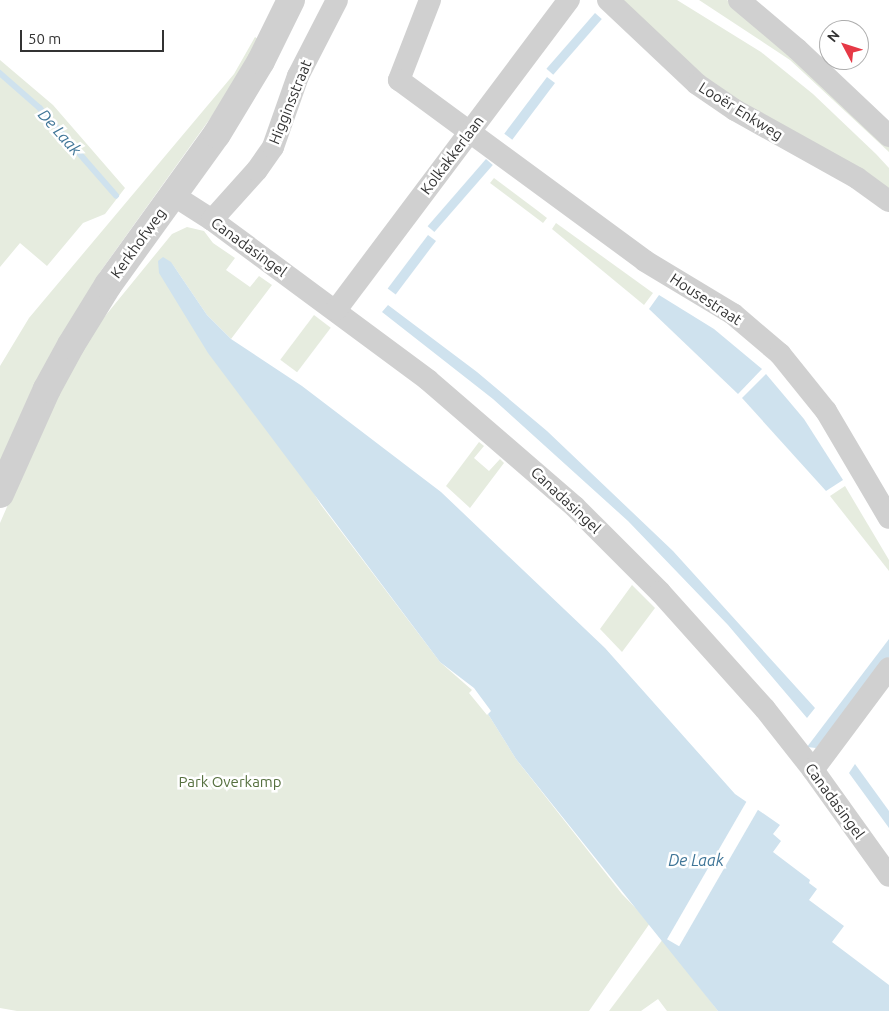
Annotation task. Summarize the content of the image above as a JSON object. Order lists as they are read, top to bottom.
{
  "streets": {
    "street": [
      "Higginsstraat",
      "Looër Enkweg",
      "Kolkakkerlaan",
      "Kerkhofweg",
      "Canadasingel",
      "Housestraat"
    ]
  },
  "crossings": [
    ["Higginsstraat", "Canadasingel"],
    ["Kolkakkerlaan", "Canadasingel"],
    ["Kolkakkerlaan", "Housestraat"],
    ["Kerkhofweg", "Canadasingel"]
  ],
  "water": ["De Laak"],
  "parks": ["Park Overkamp"],
  "scale_bar": "50 m",
  "north": "top left"
}
